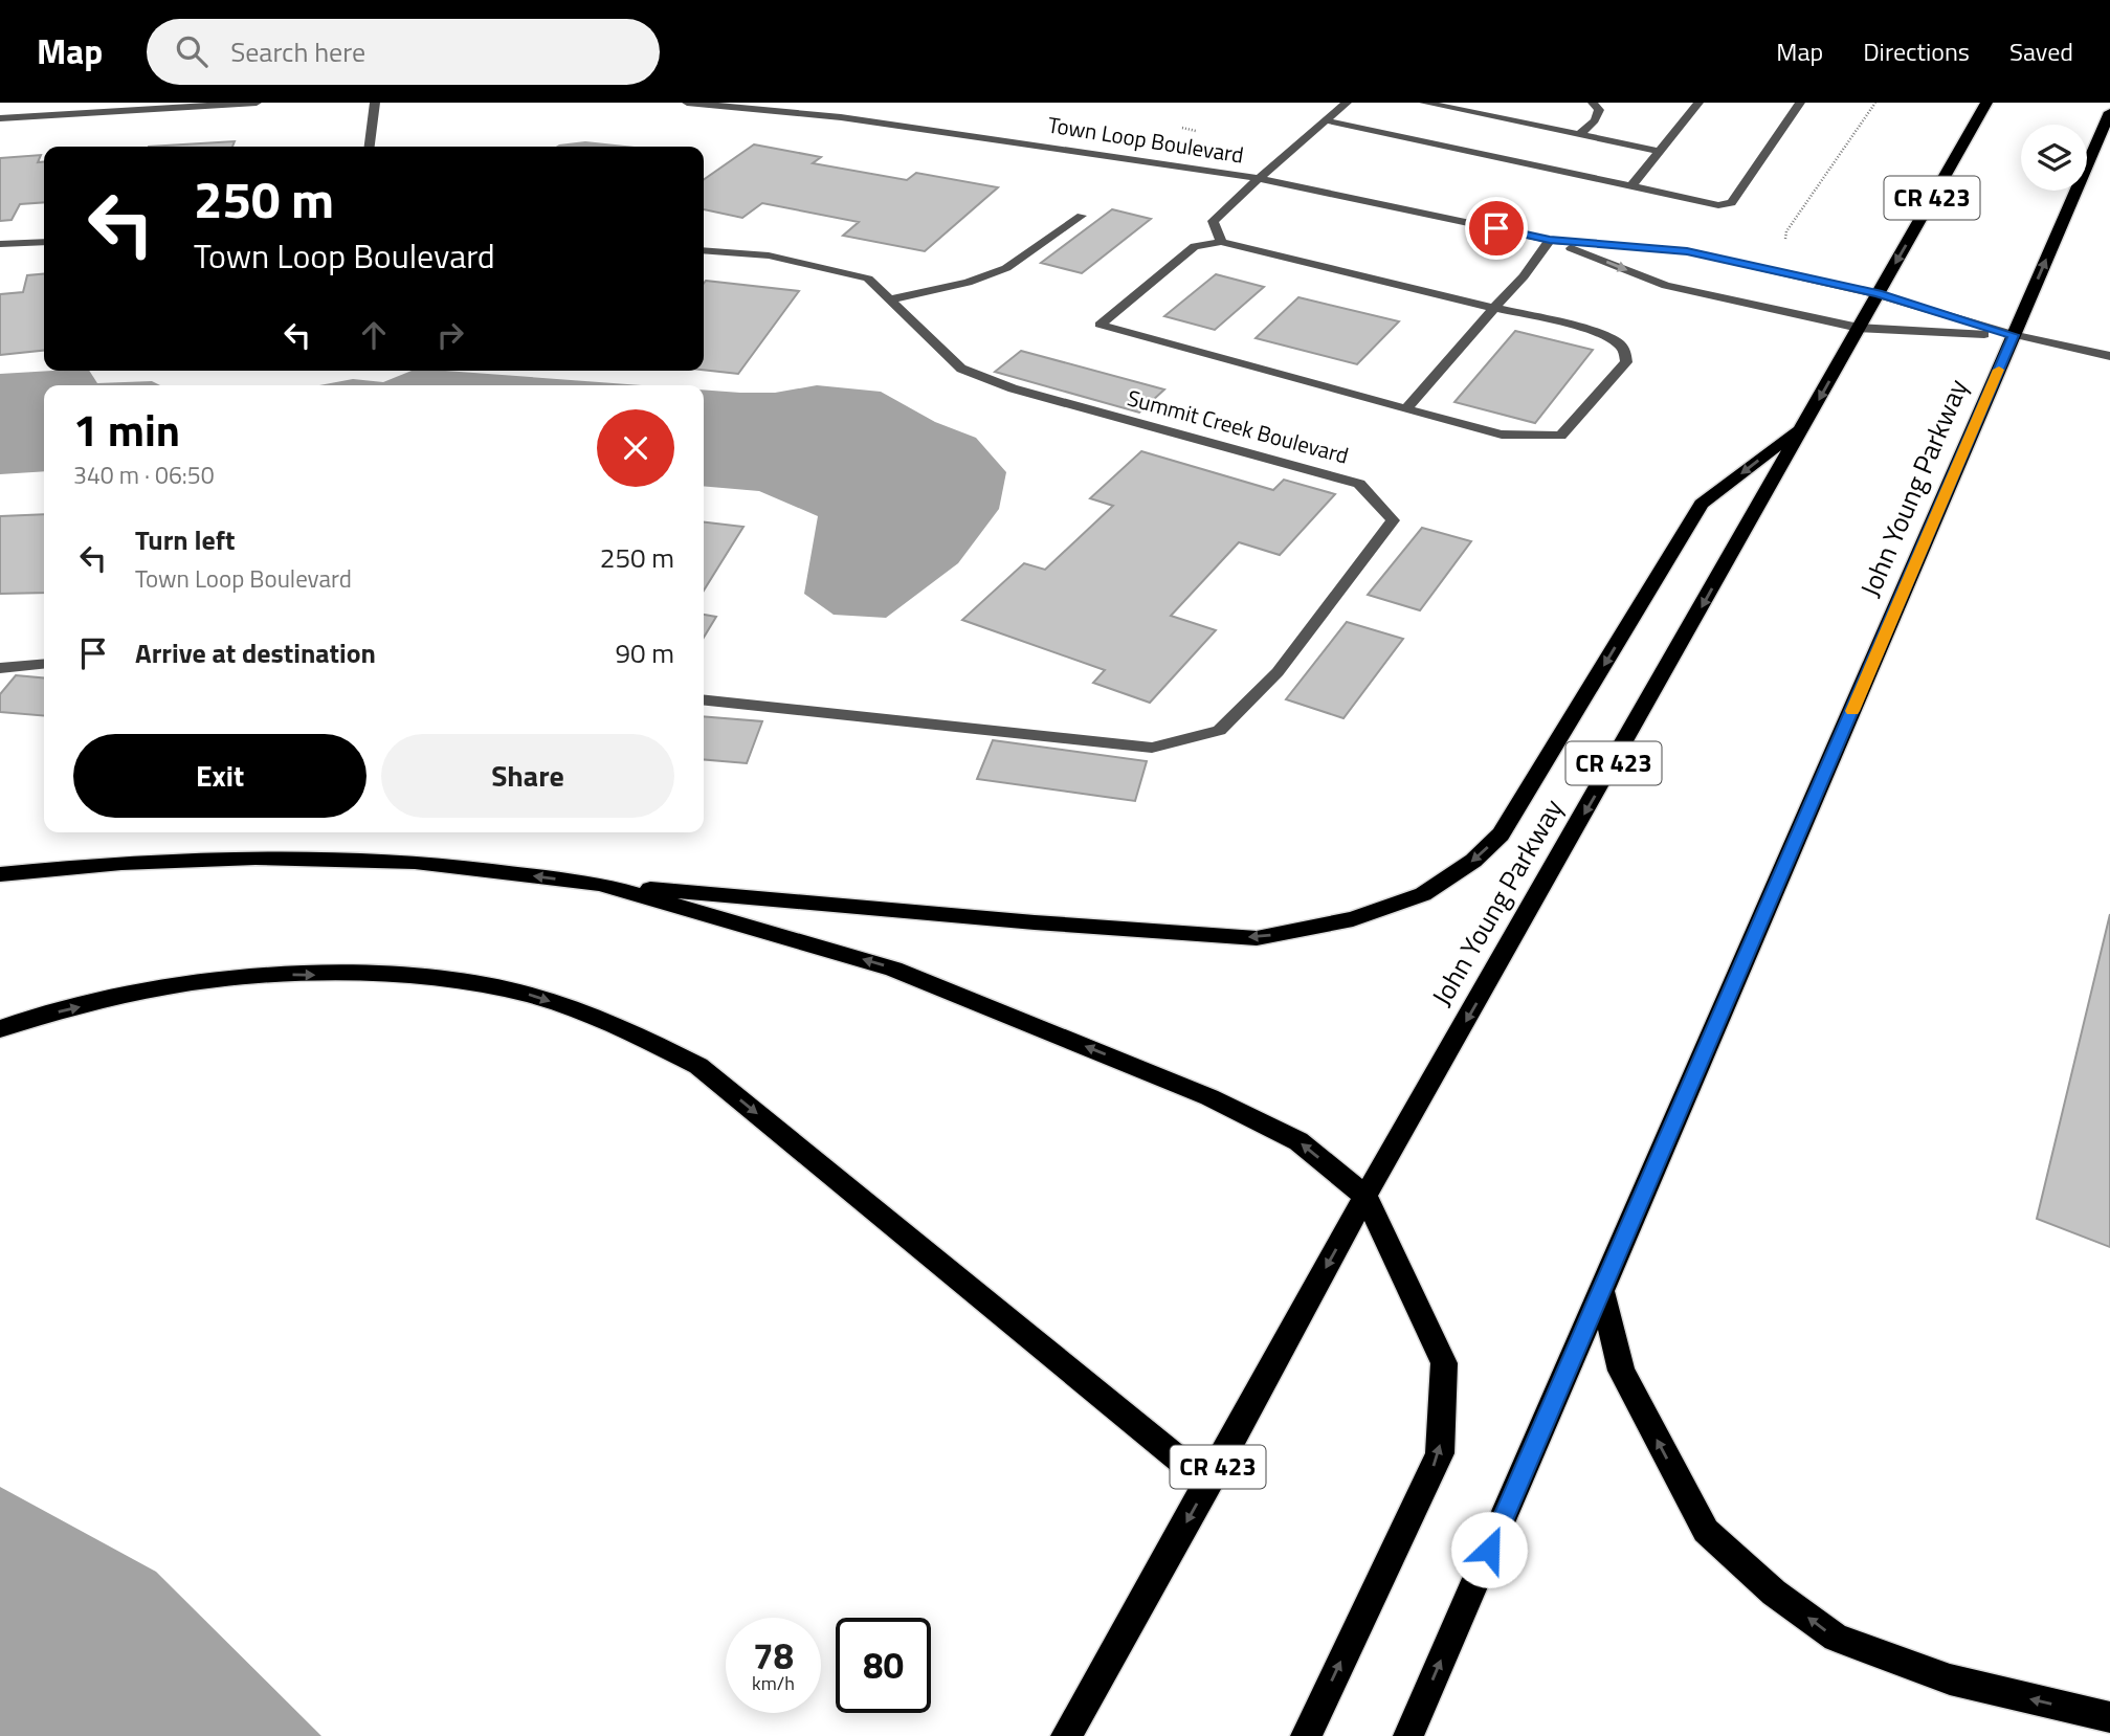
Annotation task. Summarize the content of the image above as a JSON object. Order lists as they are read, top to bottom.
{
  "streets": {
    "highway": ["CR 423", "John Young Parkway"],
    "street": ["Town Loop Boulevard", "Summit Creek Boulevard"]
  },
  "crossings": [
    ["Town Loop Boulevard", "John Young Parkway"]
  ],
  "page": {
    "header": "Map",
    "search": "Search here",
    "nav": ["Map", "Directions", "Saved"],
    "turn": ["250 m", "Town Loop Boulevard"],
    "heading": ["1 min", "340 m · 06:50"],
    "list": [
      {
        "name": "Turn left",
        "note": "Town Loop Boulevard",
        "value": "250 m"
      },
      {
        "name": "Arrive at destination",
        "value": "90 m"
      }
    ],
    "buttons": ["Exit", "Share"],
    "speed": "78 km/h",
    "limit": "80"
  }
}
